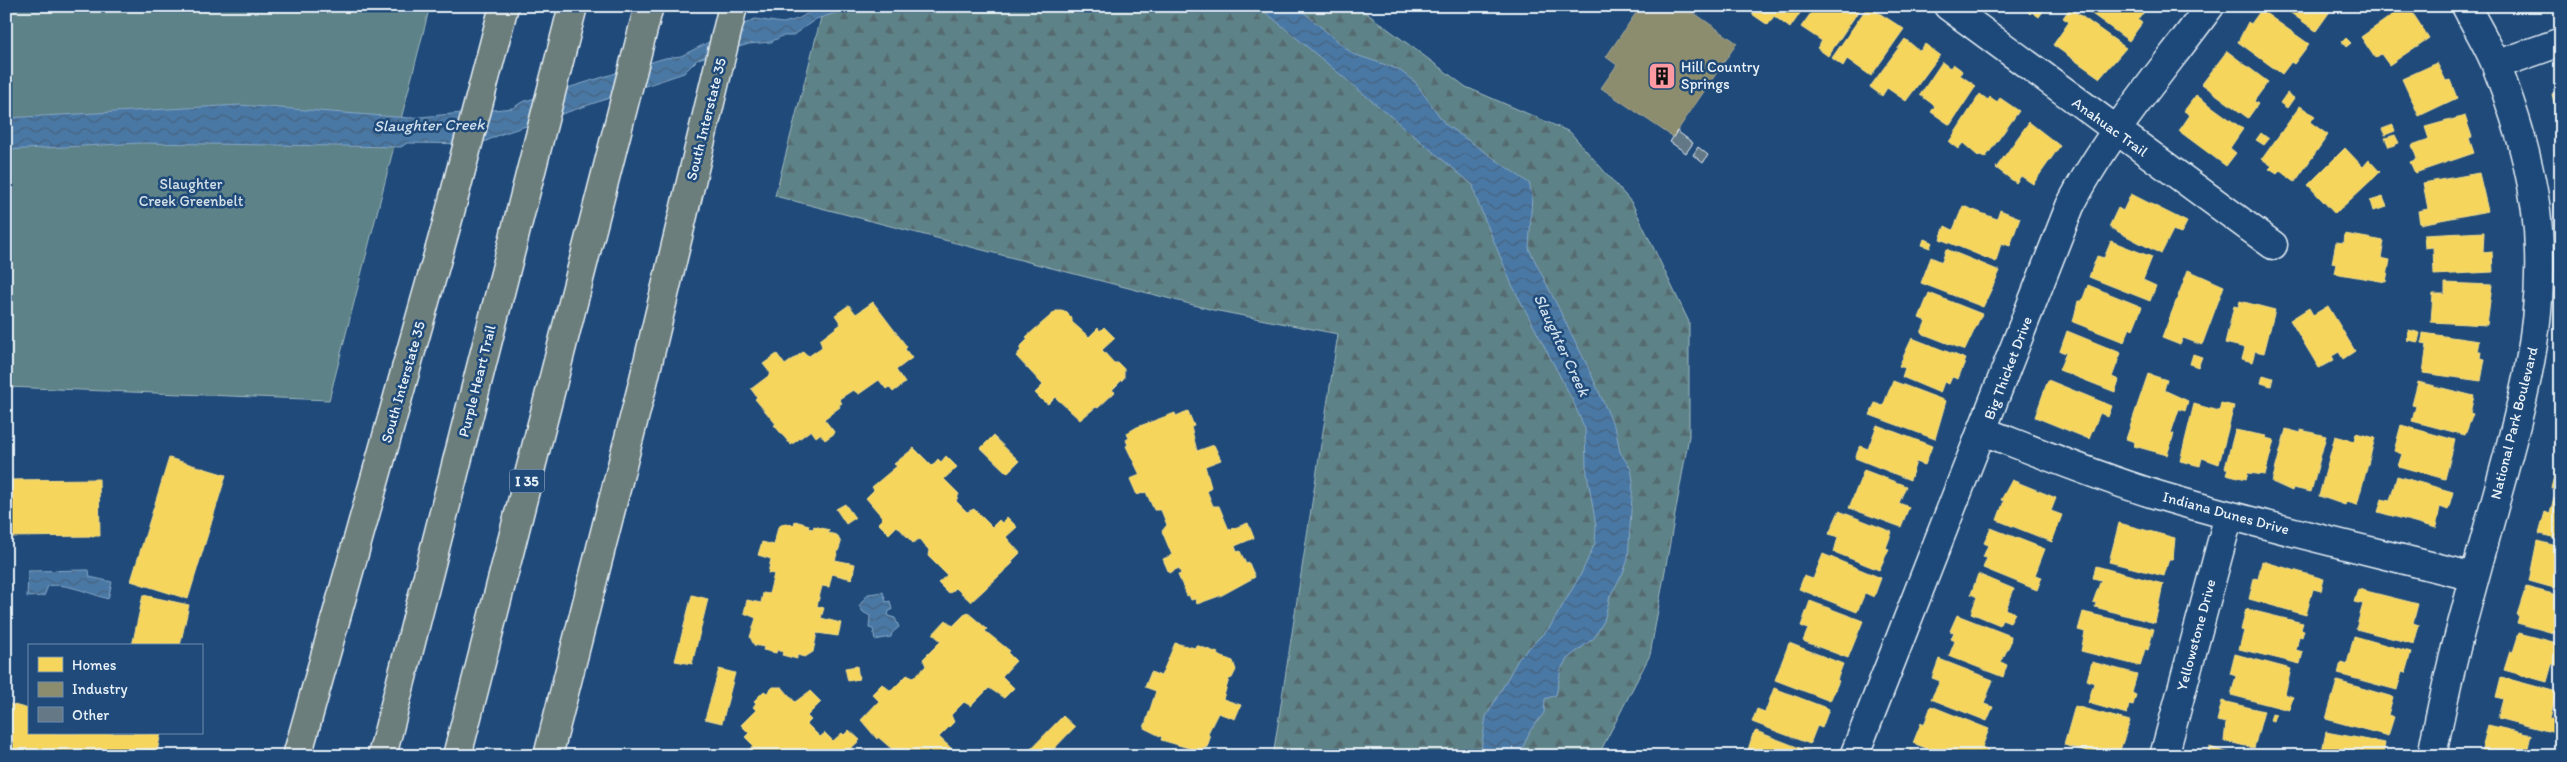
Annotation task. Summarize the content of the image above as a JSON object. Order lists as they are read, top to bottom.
{
  "streets": {
    "main road": ["South Interstate 35", "Purple Heart Trail", "I 35"],
    "street": [
      "Anahuac Trail",
      "Big Thicket Drive",
      "National Park Boulevard",
      "Indiana Dunes Drive",
      "Yellowstone Drive"
    ]
  },
  "crossings": [
    ["Anahuac Trail", "Big Thicket Drive"],
    ["Big Thicket Drive", "Indiana Dunes Drive"],
    ["National Park Boulevard", "Indiana Dunes Drive"],
    ["Indiana Dunes Drive", "Yellowstone Drive"]
  ],
  "water": ["Slaughter Creek"],
  "parks": ["Slaughter Creek Greenbelt"],
  "places": {
    "building": ["Hill Country Springs"]
  },
  "legend": ["Homes", "Industry", "Other"]
}
